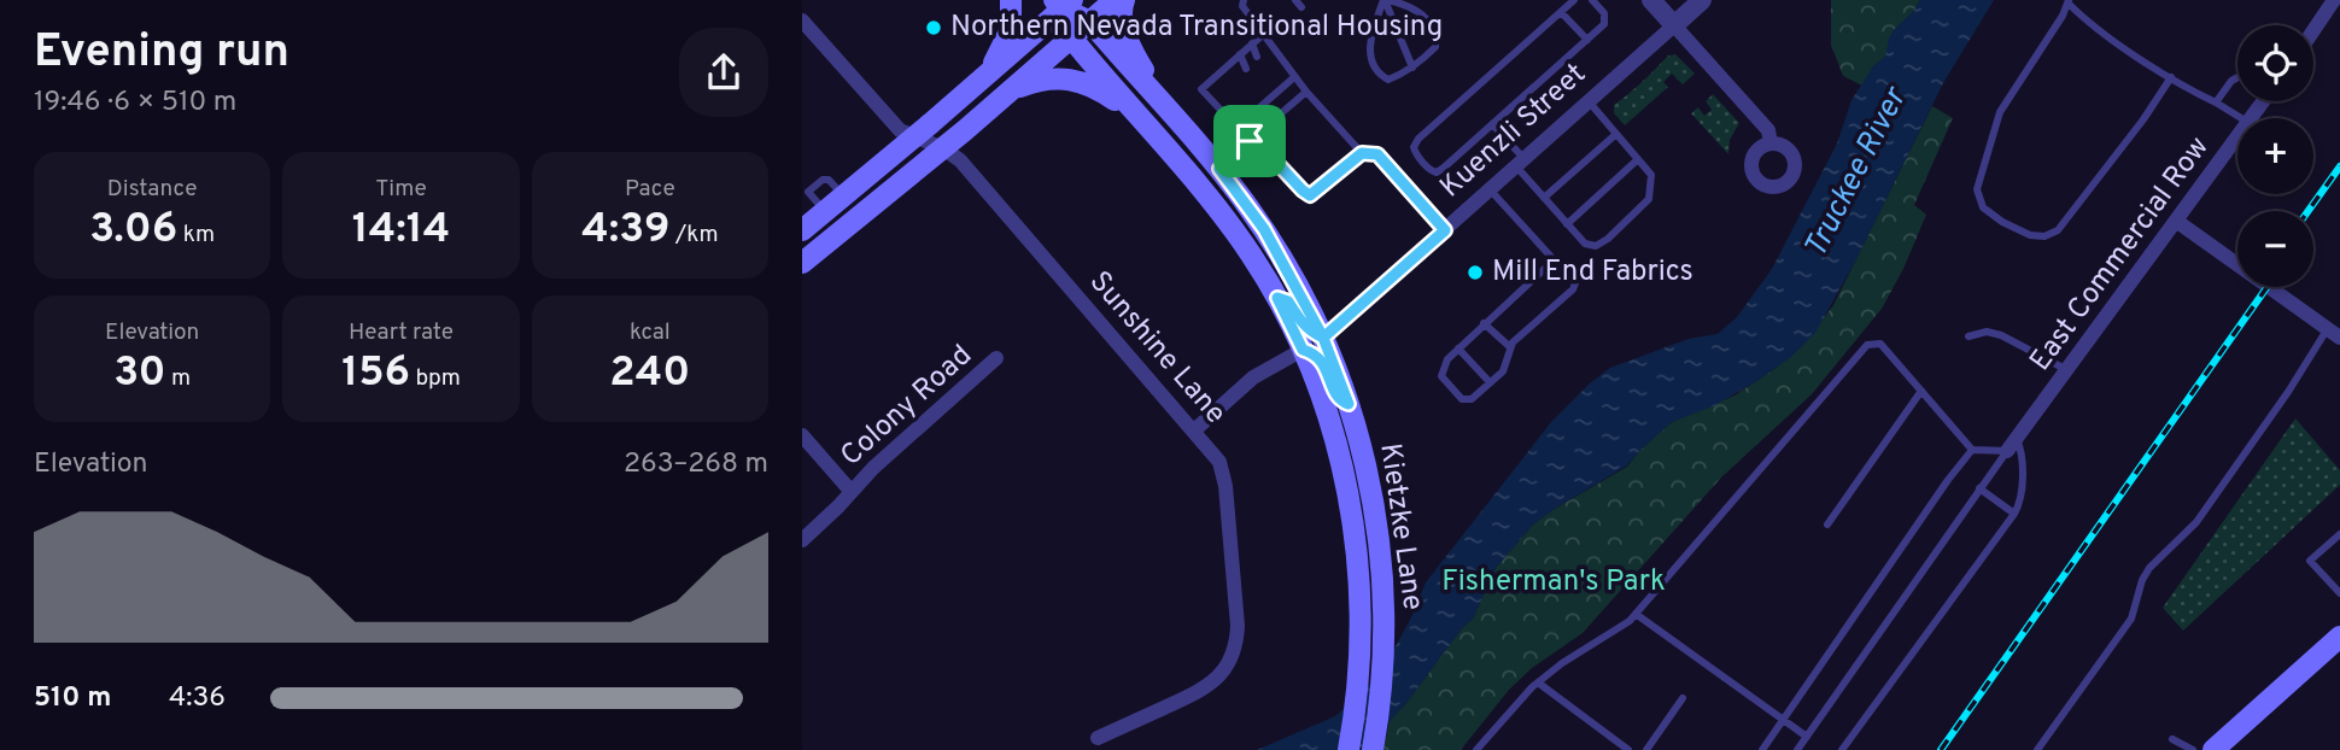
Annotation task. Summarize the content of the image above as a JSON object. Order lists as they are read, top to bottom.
{
  "streets": {
    "main road": ["Kietzke Lane"],
    "street": [
      "Kuenzli Street",
      "East Commercial Row",
      "Sunshine Lane",
      "Colony Road"
    ]
  },
  "crossings": [
    ["Kuenzli Street", "Kietzke Lane"]
  ],
  "water": ["Truckee River"],
  "parks": ["Fisherman's Park"],
  "places": ["Northern Nevada Transitional Housing", "Mill End Fabrics"],
  "page": {
    "heading": ["Evening run", "19:46 · 6 × 510 m"],
    "map_buttons": ["+", "−"],
    "stats": [
      ["Distance", "3.06 km"],
      ["Time", "14:14"],
      ["Pace", "4:39 /km"],
      ["Elevation", "30 m"],
      ["Heart rate", "156 bpm"],
      ["kcal", "240"]
    ],
    "chart": ["Elevation", "263–268 m"],
    "list": [
      {
        "name": "510 m",
        "note": "4:36"
      }
    ]
  }
}
